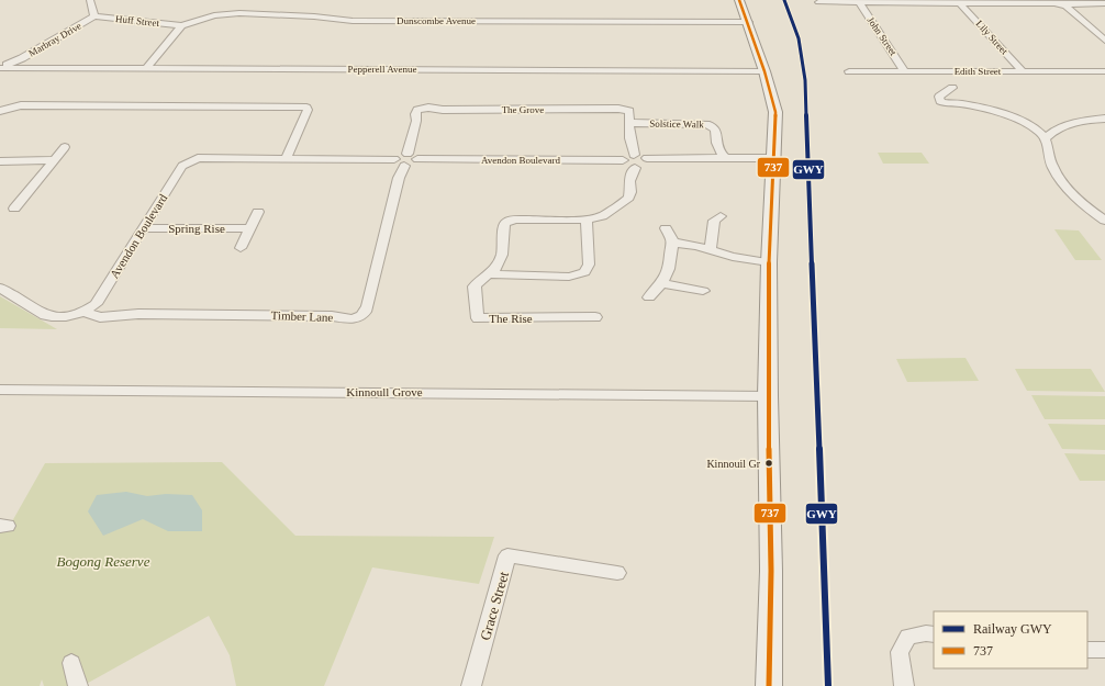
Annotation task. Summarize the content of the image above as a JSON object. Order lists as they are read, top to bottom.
{
  "streets": {
    "street": [
      "Huff Street",
      "Dunscombe Avenue",
      "John Street",
      "Lily Street",
      "Marbray Drive",
      "Pepperell Avenue",
      "Edith Street",
      "The Grove",
      "Solstice Walk",
      "Avendon Boulevard",
      "Spring Rise",
      "Timber Lane",
      "The Rise",
      "Kinnoull Grove",
      "Grace Street"
    ]
  },
  "crossings": [
    ["Huff Street", "Dunscombe Avenue"],
    ["Huff Street", "Marbray Drive"],
    ["John Street", "Edith Street"],
    ["Lily Street", "Edith Street"],
    ["Marbray Drive", "Pepperell Avenue"],
    ["The Grove", "Solstice Walk"],
    ["The Grove", "Avendon Boulevard"],
    ["The Grove", "Timber Lane"],
    ["Avendon Boulevard", "Spring Rise"],
    ["Avendon Boulevard", "Timber Lane"]
  ],
  "parks": ["Bogong Reserve"],
  "places": ["Kinnouil Gr"],
  "lines": ["rail line GWY", "transit line 737"],
  "legend": ["Railway GWY", "737"]
}
